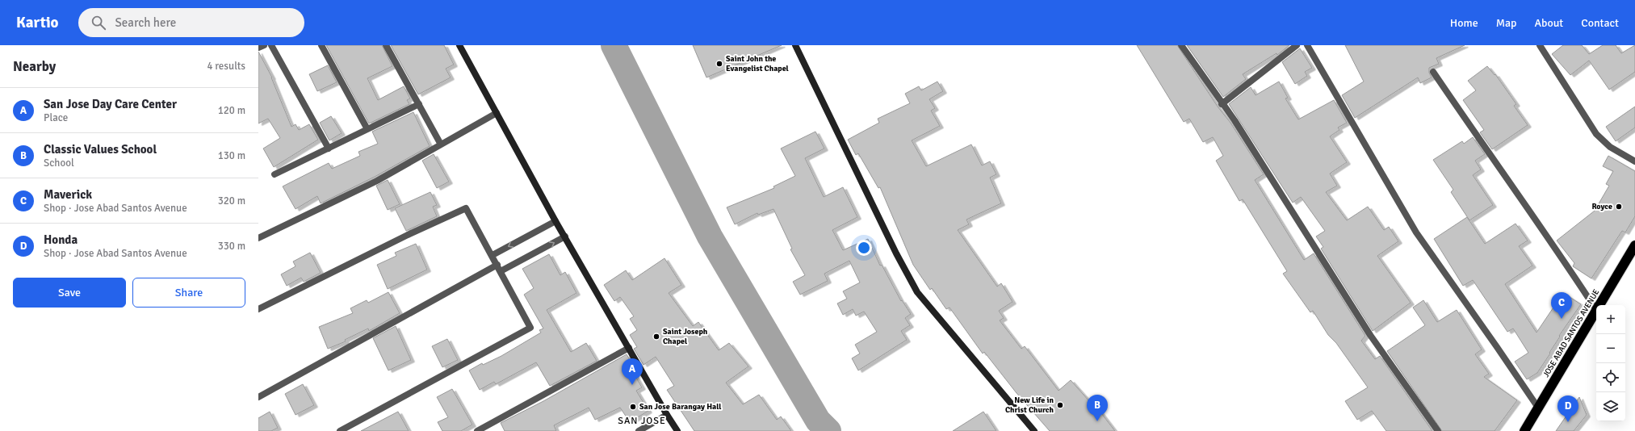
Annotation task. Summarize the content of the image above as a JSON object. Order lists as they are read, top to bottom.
{
  "streets": {
    "highway": ["JOSE ABAD SANTOS AVENUE"]
  },
  "districts": ["SAN JOSE"],
  "places": [
    "Saint John the Evangelist Chapel",
    "Royce",
    "Saint Joseph Chapel",
    "New Life in Christ Church",
    "San Jose Barangay Hall"
  ],
  "page": {
    "header": "Kartio",
    "search": "Search here",
    "nav": [
      "Home",
      "Map",
      "About",
      "Contact"
    ],
    "heading": ["Nearby", "4 results"],
    "list": [
      {
        "mark": "A",
        "name": "San Jose Day Care Center",
        "note": "Place",
        "value": "120 m"
      },
      {
        "mark": "B",
        "name": "Classic Values School",
        "note": "School",
        "value": "130 m"
      },
      {
        "mark": "C",
        "name": "Maverick",
        "note": "Shop · Jose Abad Santos Avenue",
        "value": "320 m"
      },
      {
        "mark": "D",
        "name": "Honda",
        "note": "Shop · Jose Abad Santos Avenue",
        "value": "330 m"
      }
    ],
    "buttons": ["Save", "Share"],
    "pins": [
      "C",
      "A",
      "B",
      "D"
    ],
    "map_buttons": ["+", "−"]
  }
}
